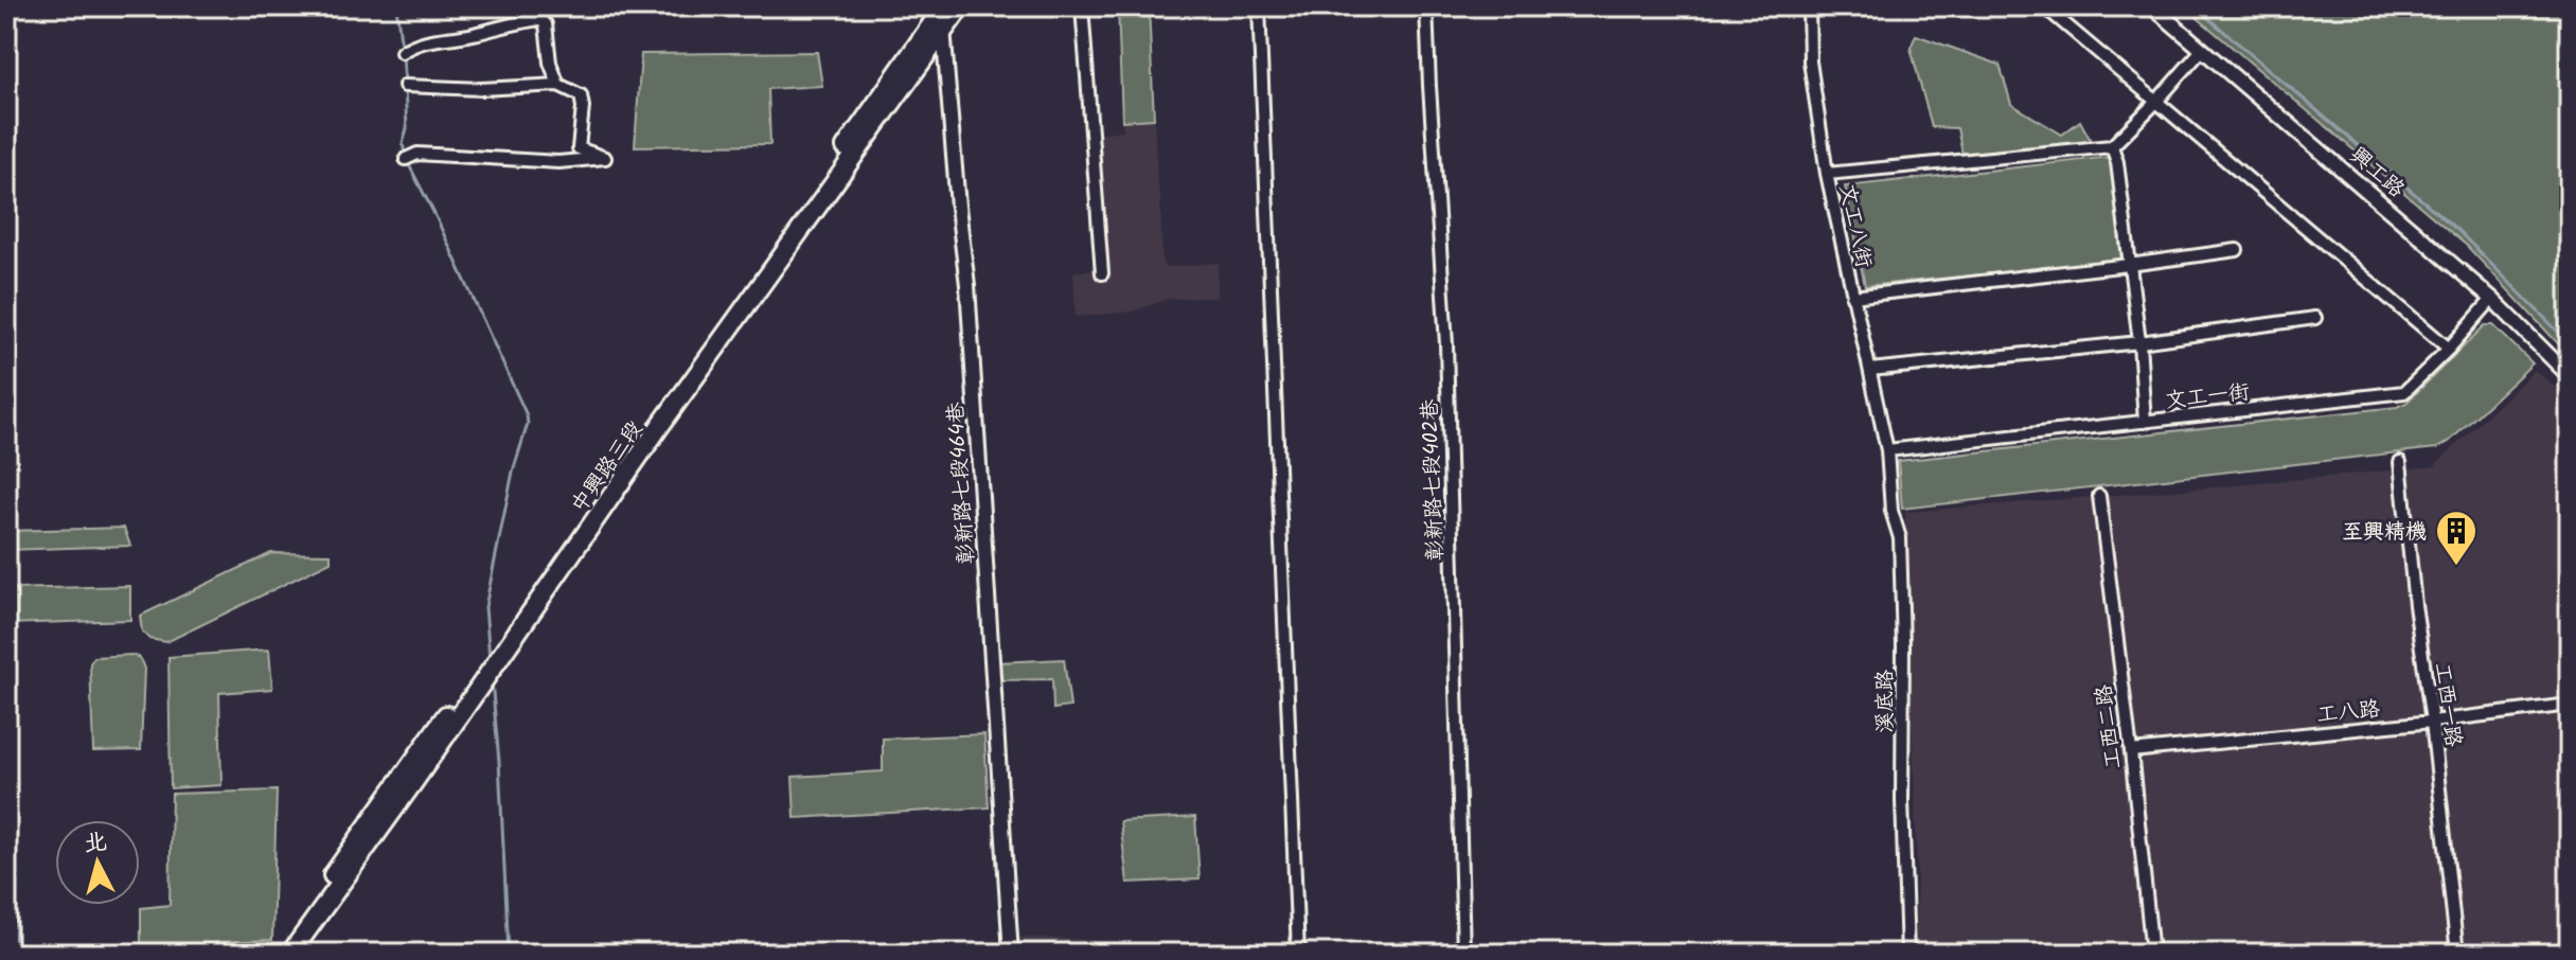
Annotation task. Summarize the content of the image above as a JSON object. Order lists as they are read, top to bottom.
{
  "streets": {
    "main road": ["中興路三段"],
    "street": [
      "興工路",
      "文工八街",
      "文工一街",
      "彰新路七段402巷",
      "彰新路七段464巷",
      "溪底路",
      "工西一路",
      "工八路",
      "工西二路"
    ]
  },
  "crossings": [
    ["興工路", "文工一街"],
    ["文工八街", "文工一街"],
    ["文工八街", "溪底路"],
    ["文工一街", "溪底路"],
    ["中興路三段", "彰新路七段464巷"],
    ["工西一路", "工八路"],
    ["工八路", "工西二路"]
  ],
  "places": {
    "building": ["至興精機"]
  },
  "north": "top"
}
